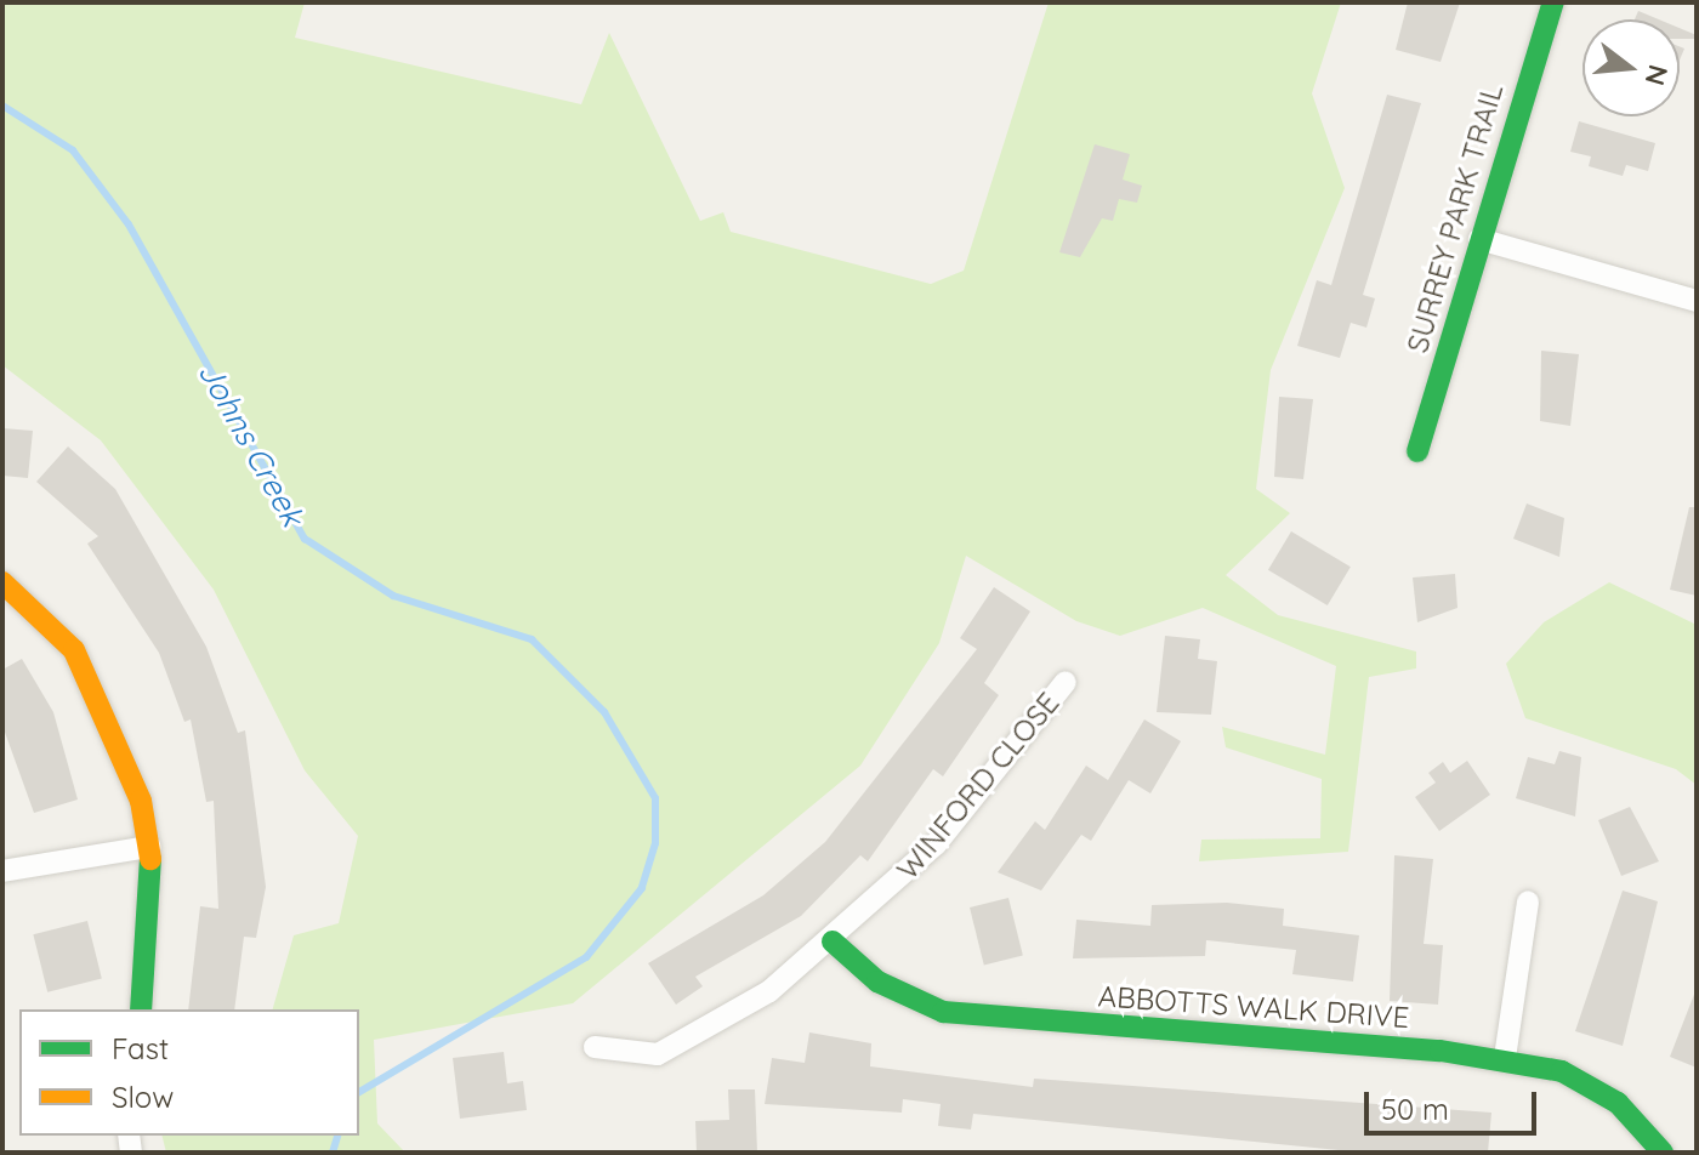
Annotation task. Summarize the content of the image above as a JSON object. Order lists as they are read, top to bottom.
{
  "streets": {
    "street": ["SURREY PARK TRAIL", "WINFORD CLOSE", "ABBOTTS WALK DRIVE"]
  },
  "crossings": [
    ["WINFORD CLOSE", "ABBOTTS WALK DRIVE"]
  ],
  "water": ["Johns Creek"],
  "legend": ["Fast", "Slow"],
  "scale_bar": "50 m",
  "north": "right"
}
